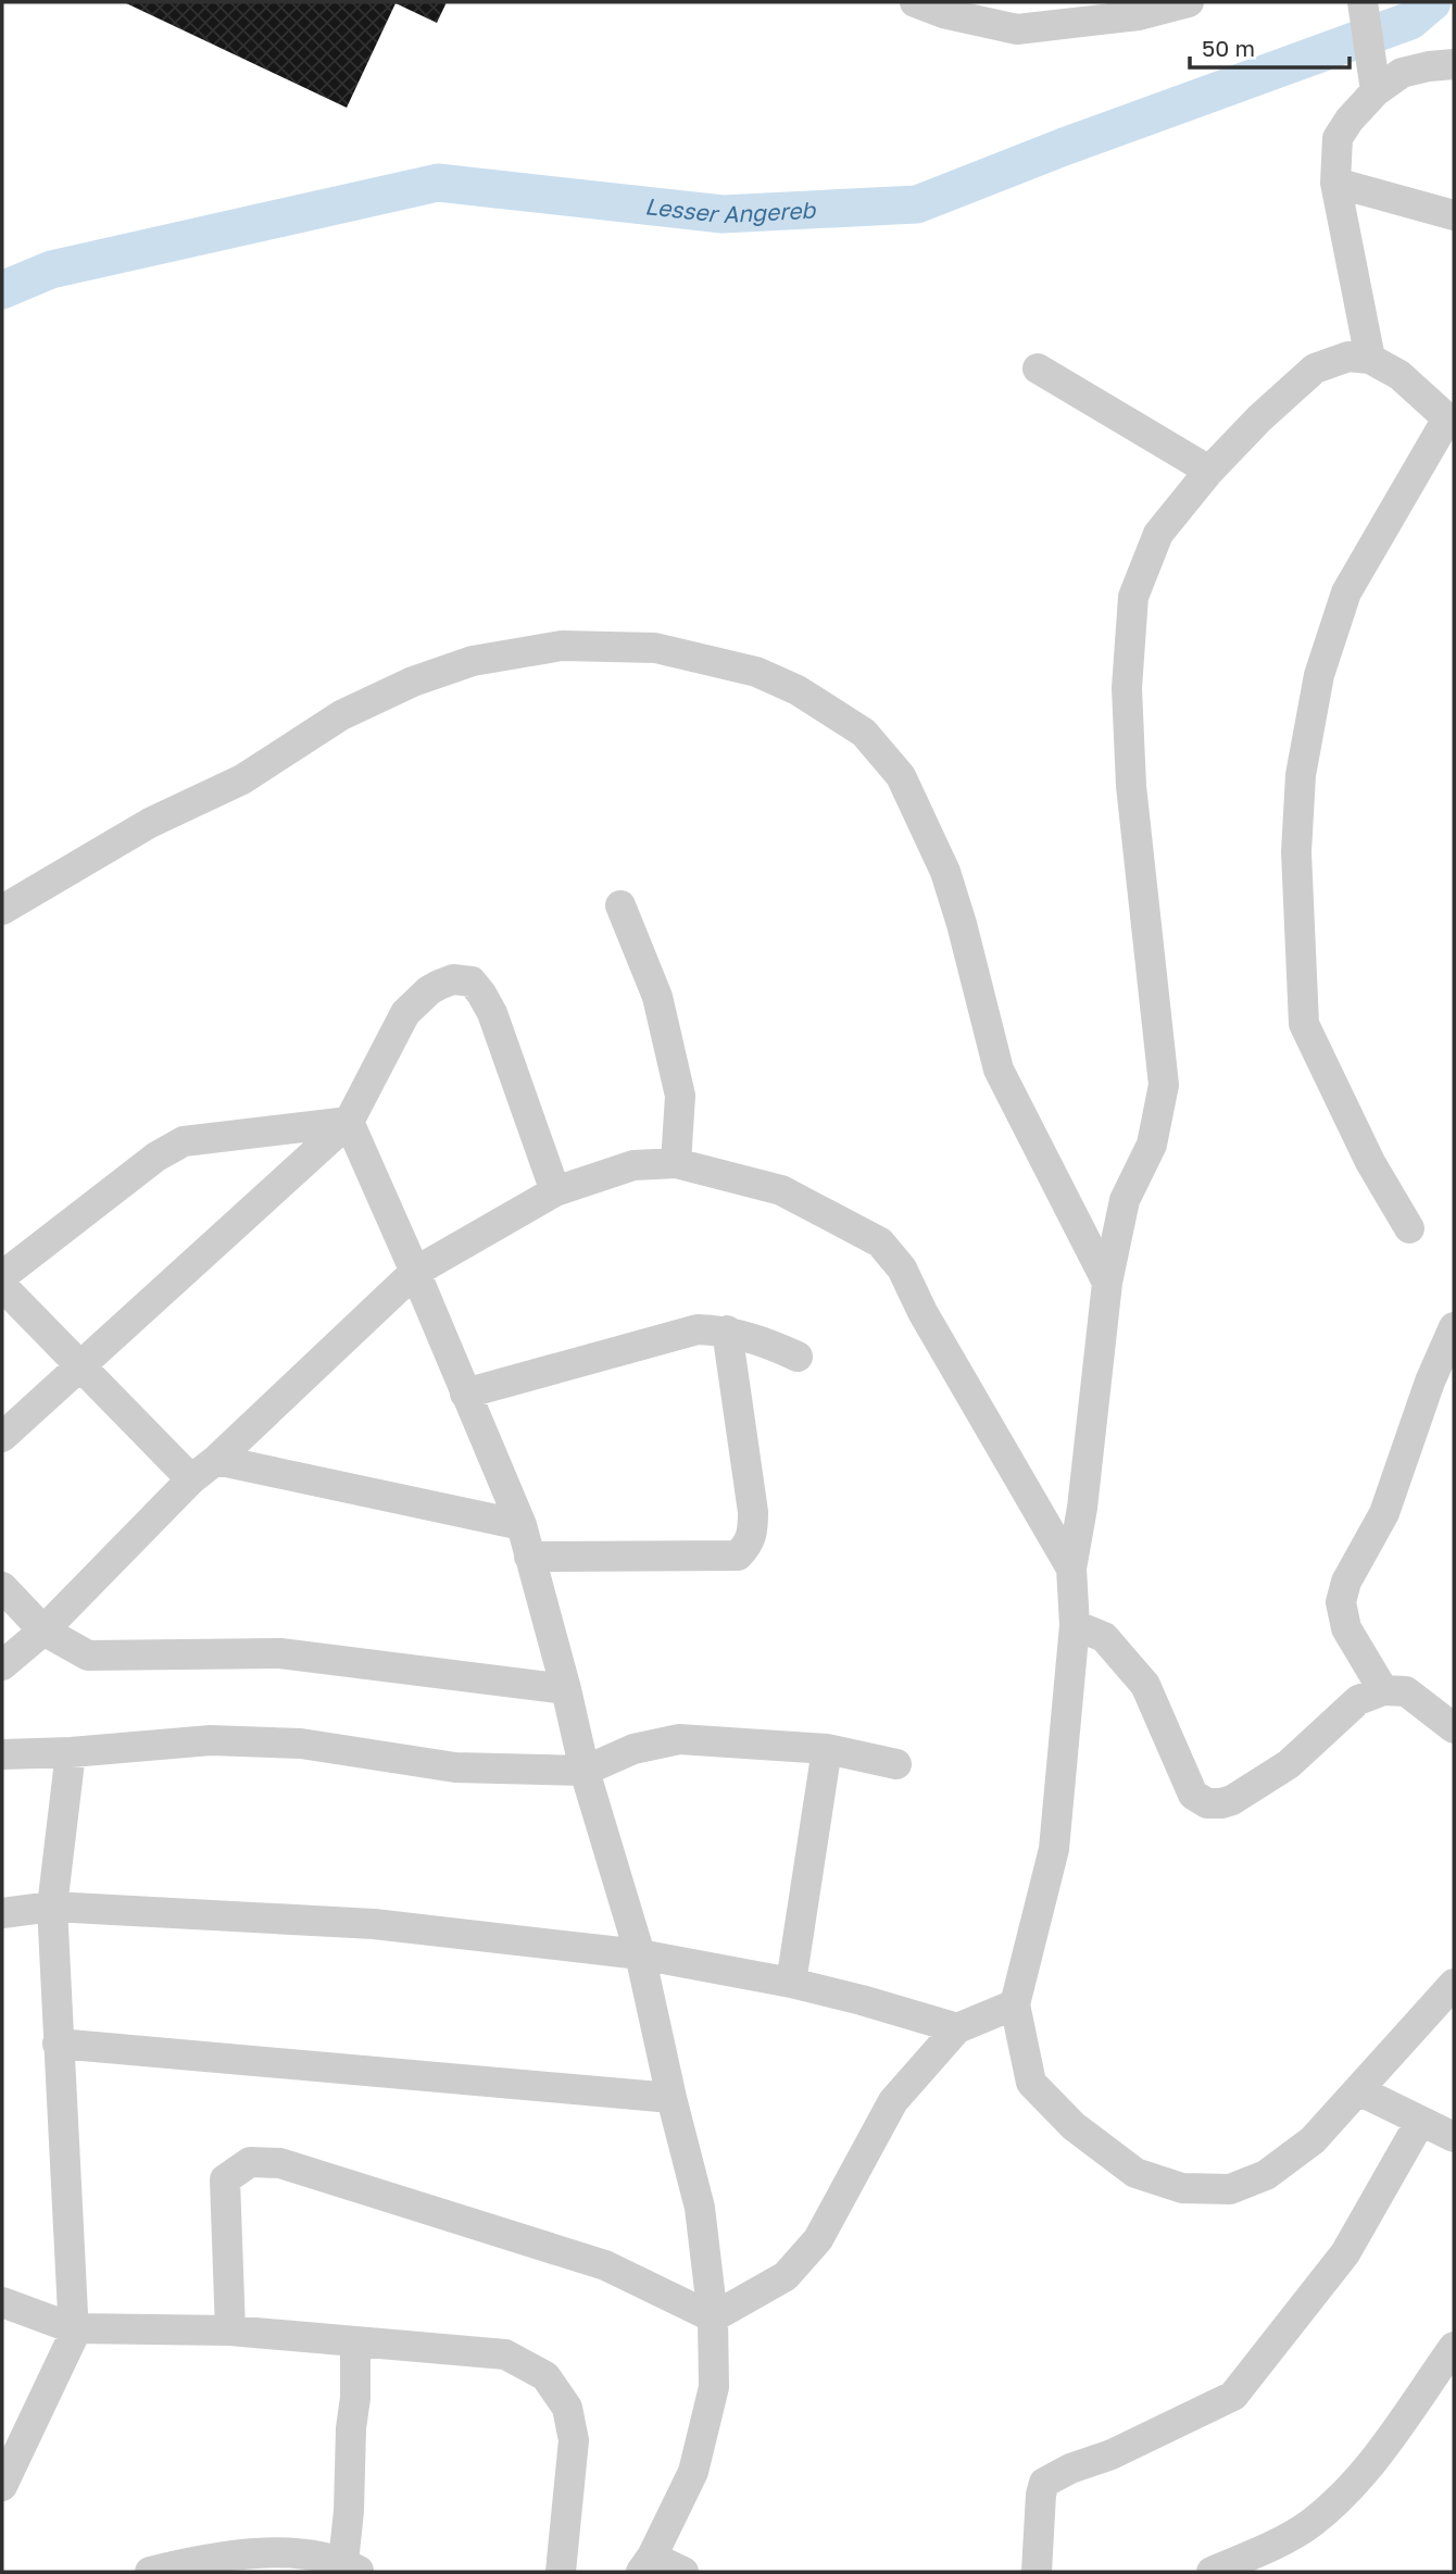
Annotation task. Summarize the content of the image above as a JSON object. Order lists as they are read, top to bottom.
{
  "water": ["Lesser Angereb"],
  "scale_bar": "50 m"
}
